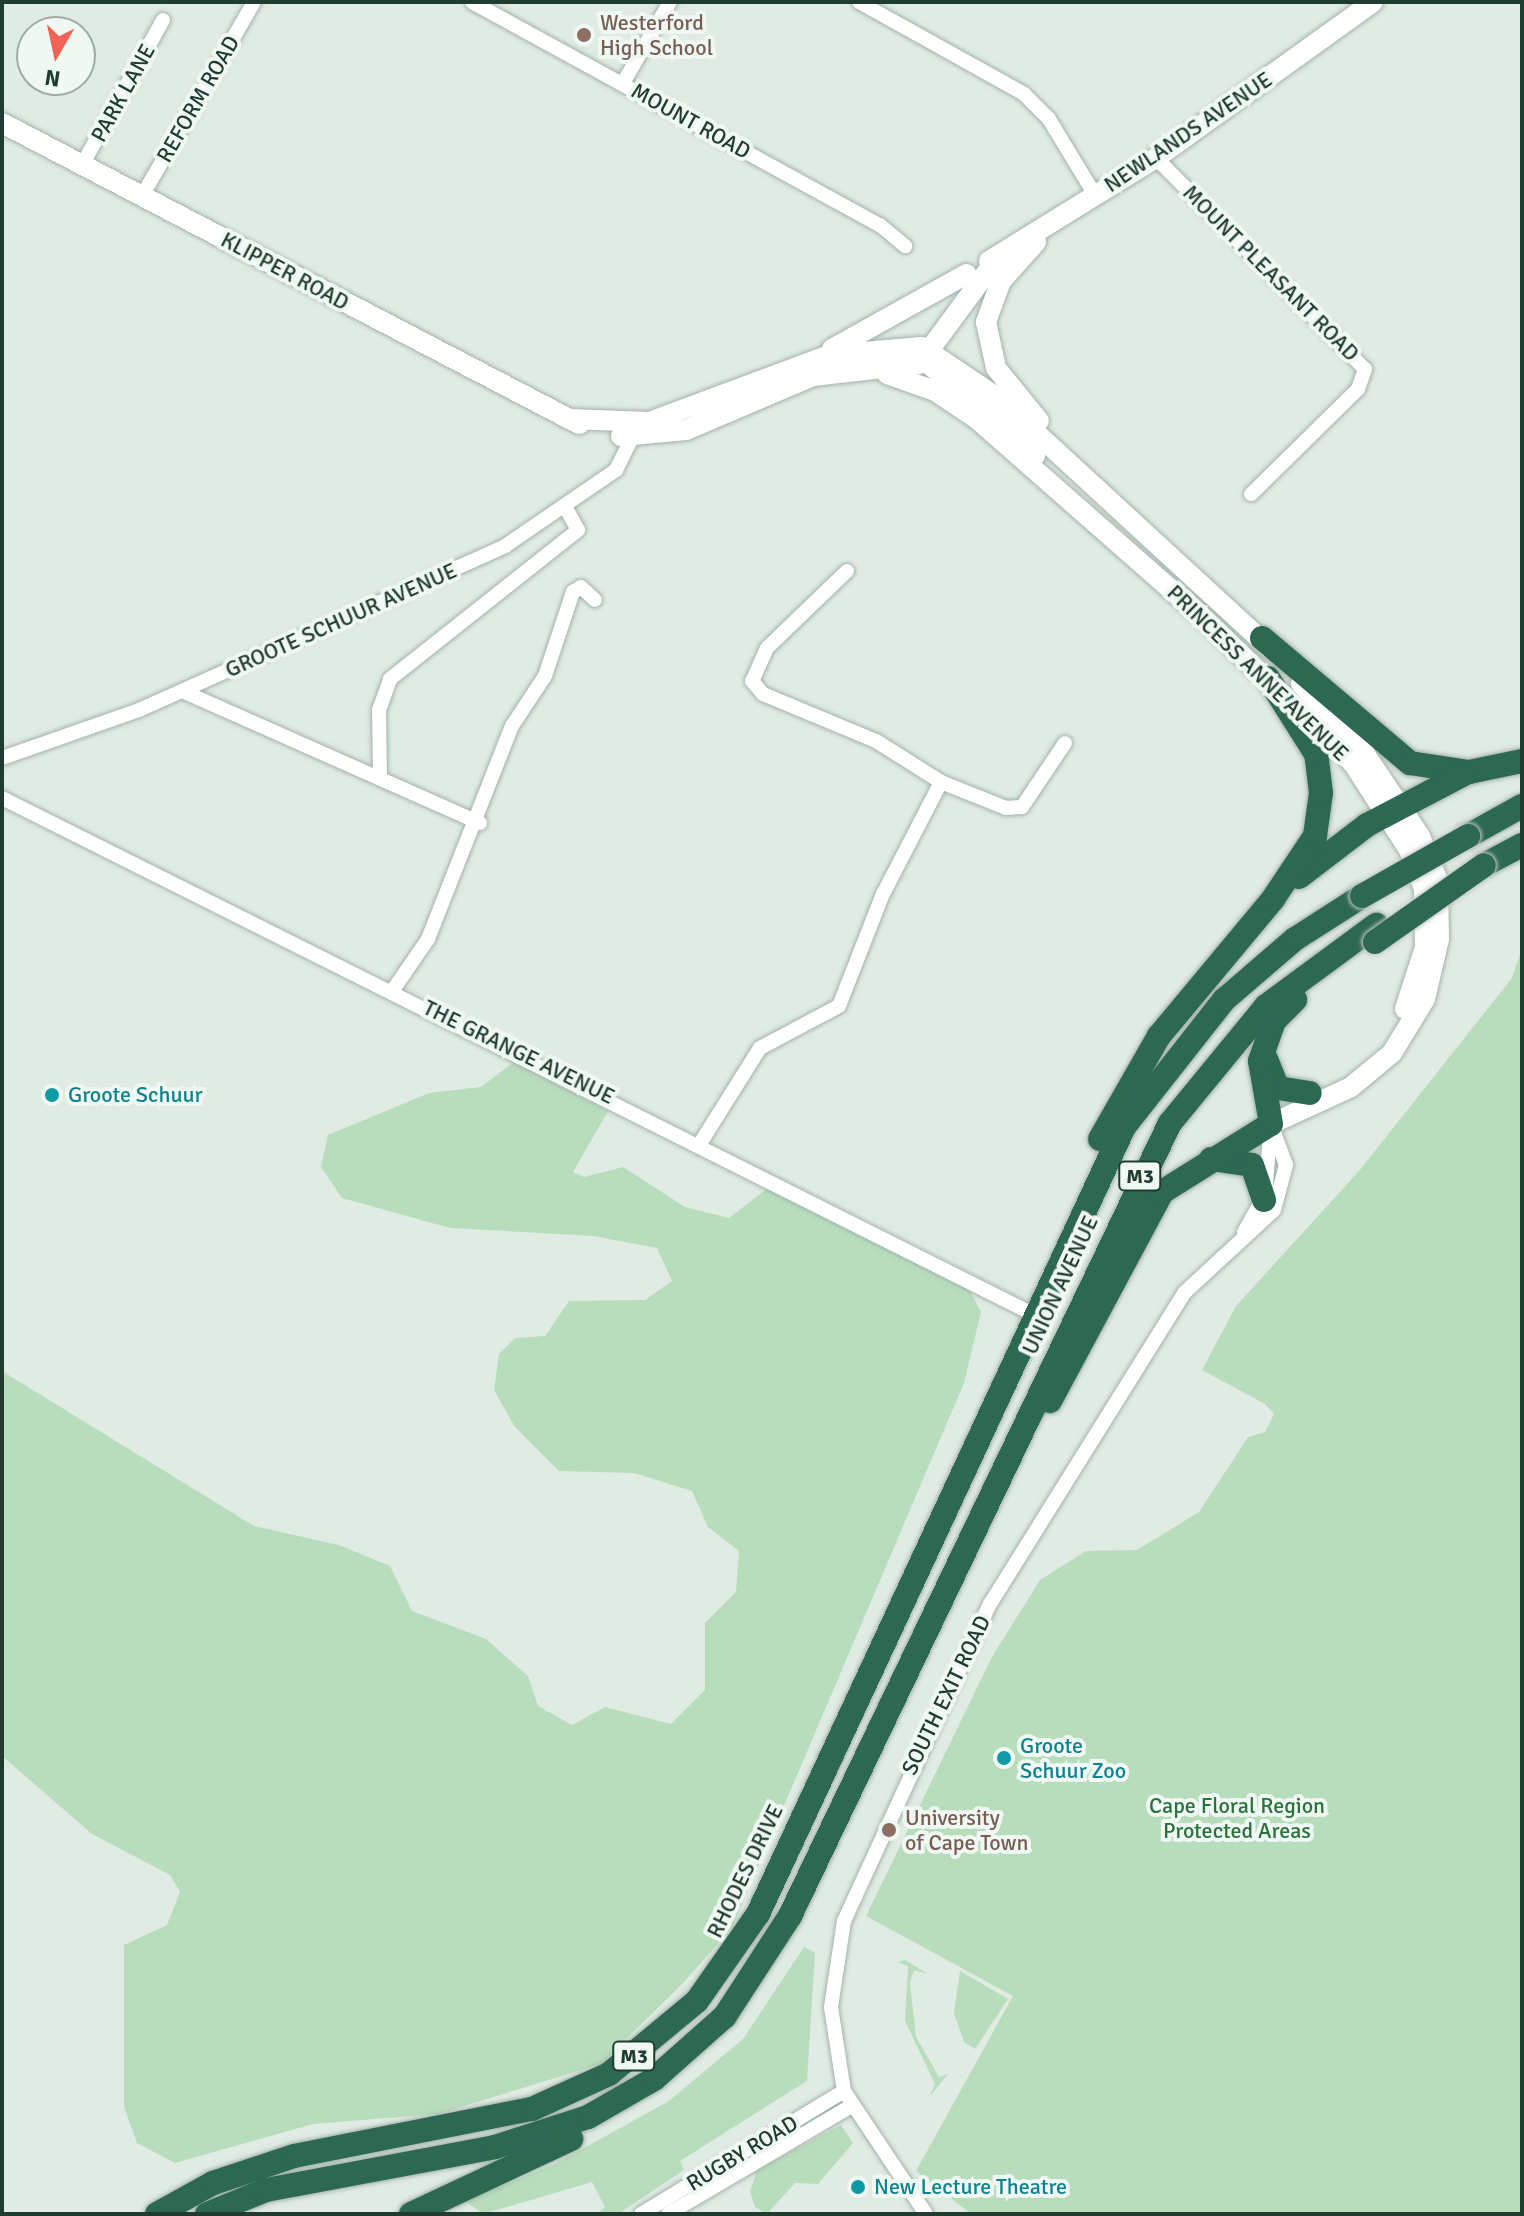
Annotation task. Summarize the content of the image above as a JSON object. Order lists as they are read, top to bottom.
{
  "streets": {
    "highway": ["M3", "UNION AVENUE", "RHODES DRIVE"],
    "main road": ["NEWLANDS AVENUE", "KLIPPER ROAD", "PRINCESS ANNE AVENUE"],
    "street": [
      "PARK LANE",
      "REFORM ROAD",
      "MOUNT ROAD",
      "MOUNT PLEASANT ROAD",
      "GROOTE SCHUUR AVENUE",
      "THE GRANGE AVENUE",
      "SOUTH EXIT ROAD",
      "RUGBY ROAD"
    ]
  },
  "crossings": [
    ["PARK LANE", "KLIPPER ROAD"],
    ["REFORM ROAD", "KLIPPER ROAD"],
    ["NEWLANDS AVENUE", "KLIPPER ROAD"],
    ["NEWLANDS AVENUE", "MOUNT PLEASANT ROAD"],
    ["NEWLANDS AVENUE", "PRINCESS ANNE AVENUE"],
    ["KLIPPER ROAD", "GROOTE SCHUUR AVENUE"],
    ["KLIPPER ROAD", "PRINCESS ANNE AVENUE"],
    ["THE GRANGE AVENUE", "UNION AVENUE"],
    ["THE GRANGE AVENUE", "RHODES DRIVE"],
    ["M3", "UNION AVENUE"],
    ["UNION AVENUE", "RHODES DRIVE"],
    ["SOUTH EXIT ROAD", "RUGBY ROAD"]
  ],
  "parks": ["Cape Floral Region Protected Areas"],
  "places": [
    "Westerford High School",
    "Groote Schuur",
    "Groote Schuur Zoo",
    "University of Cape Town",
    "New Lecture Theatre"
  ],
  "north": "bottom"
}
